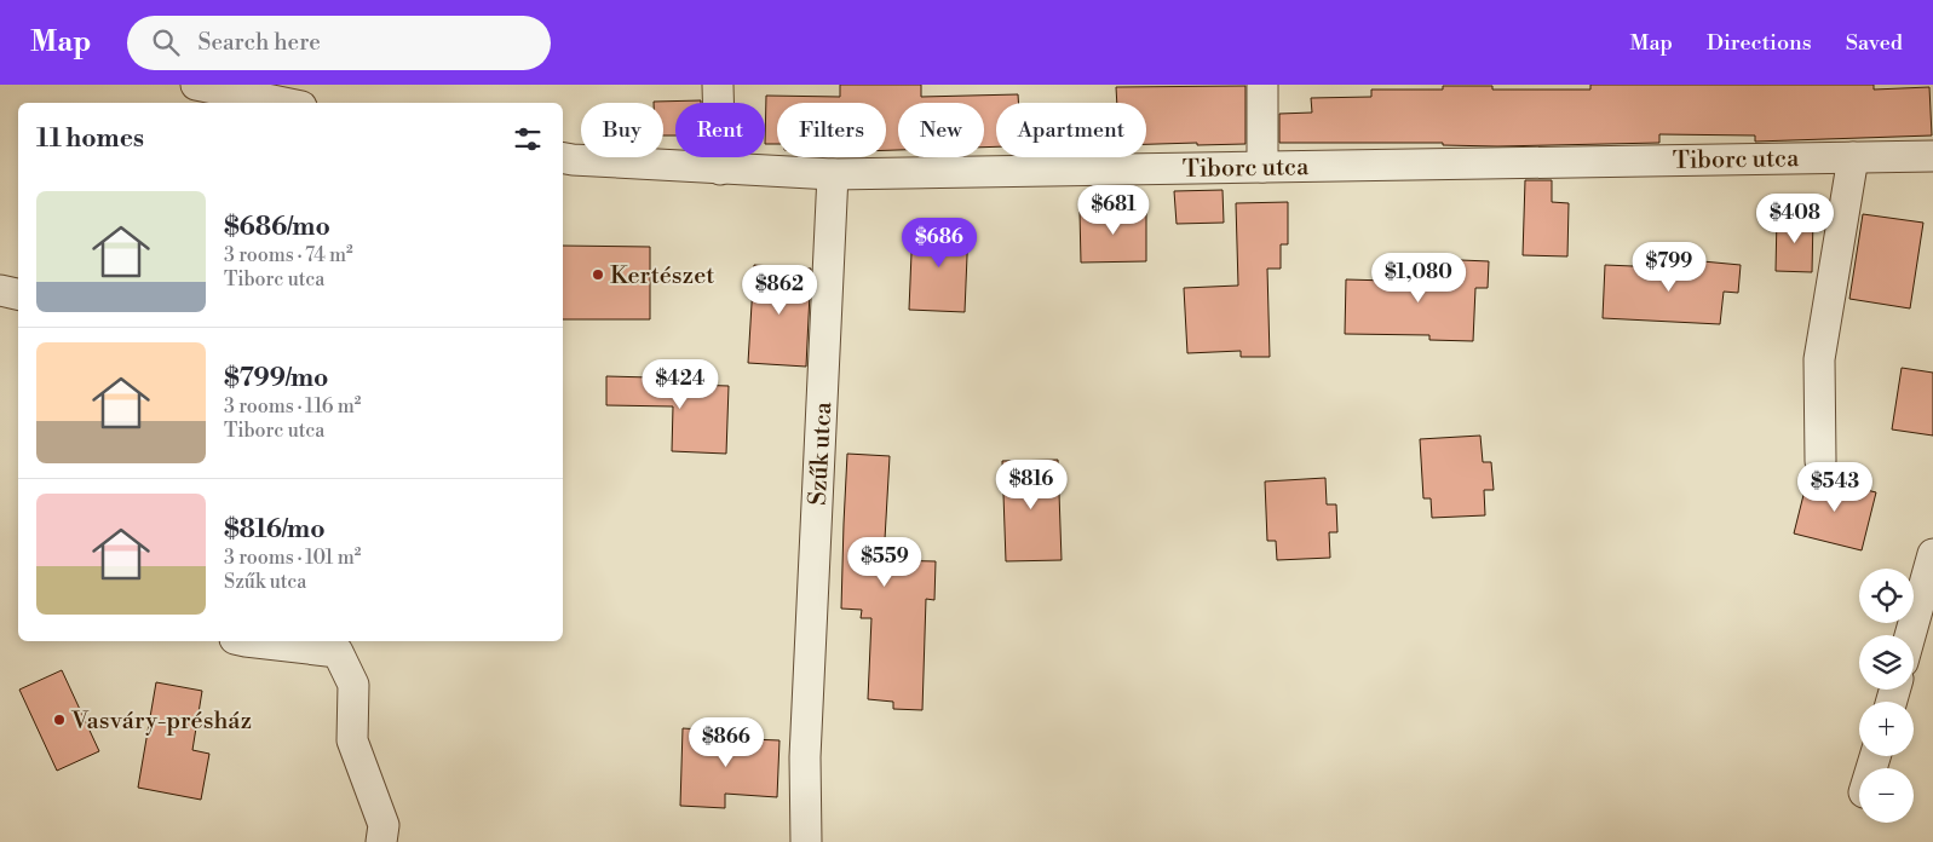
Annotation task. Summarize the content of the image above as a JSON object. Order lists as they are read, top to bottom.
{
  "streets": {
    "street": ["Tiborc utca", "Szűk utca"]
  },
  "crossings": [
    ["Tiborc utca", "Szűk utca"]
  ],
  "places": ["Kertészet", "Vasváry-présház"],
  "page": {
    "header": "Map",
    "search": "Search here",
    "nav": ["Map", "Directions", "Saved"],
    "chip": [
      "Buy",
      "Rent",
      "Filters",
      "New",
      "Apartment"
    ],
    "heading": "11 homes",
    "list": [
      {
        "name": "$686/mo",
        "note": "3 rooms · 74 m² · Tiborc utca"
      },
      {
        "name": "$799/mo",
        "note": "3 rooms · 116 m² · Tiborc utca"
      },
      {
        "name": "$816/mo",
        "note": "3 rooms · 101 m² · Szűk utca"
      }
    ],
    "price": [
      "$681",
      "$408",
      "$686",
      "$799",
      "$1,080",
      "$862",
      "$424",
      "$816",
      "$543",
      "$559",
      "$866"
    ],
    "map_buttons": ["+", "−"]
  }
}
